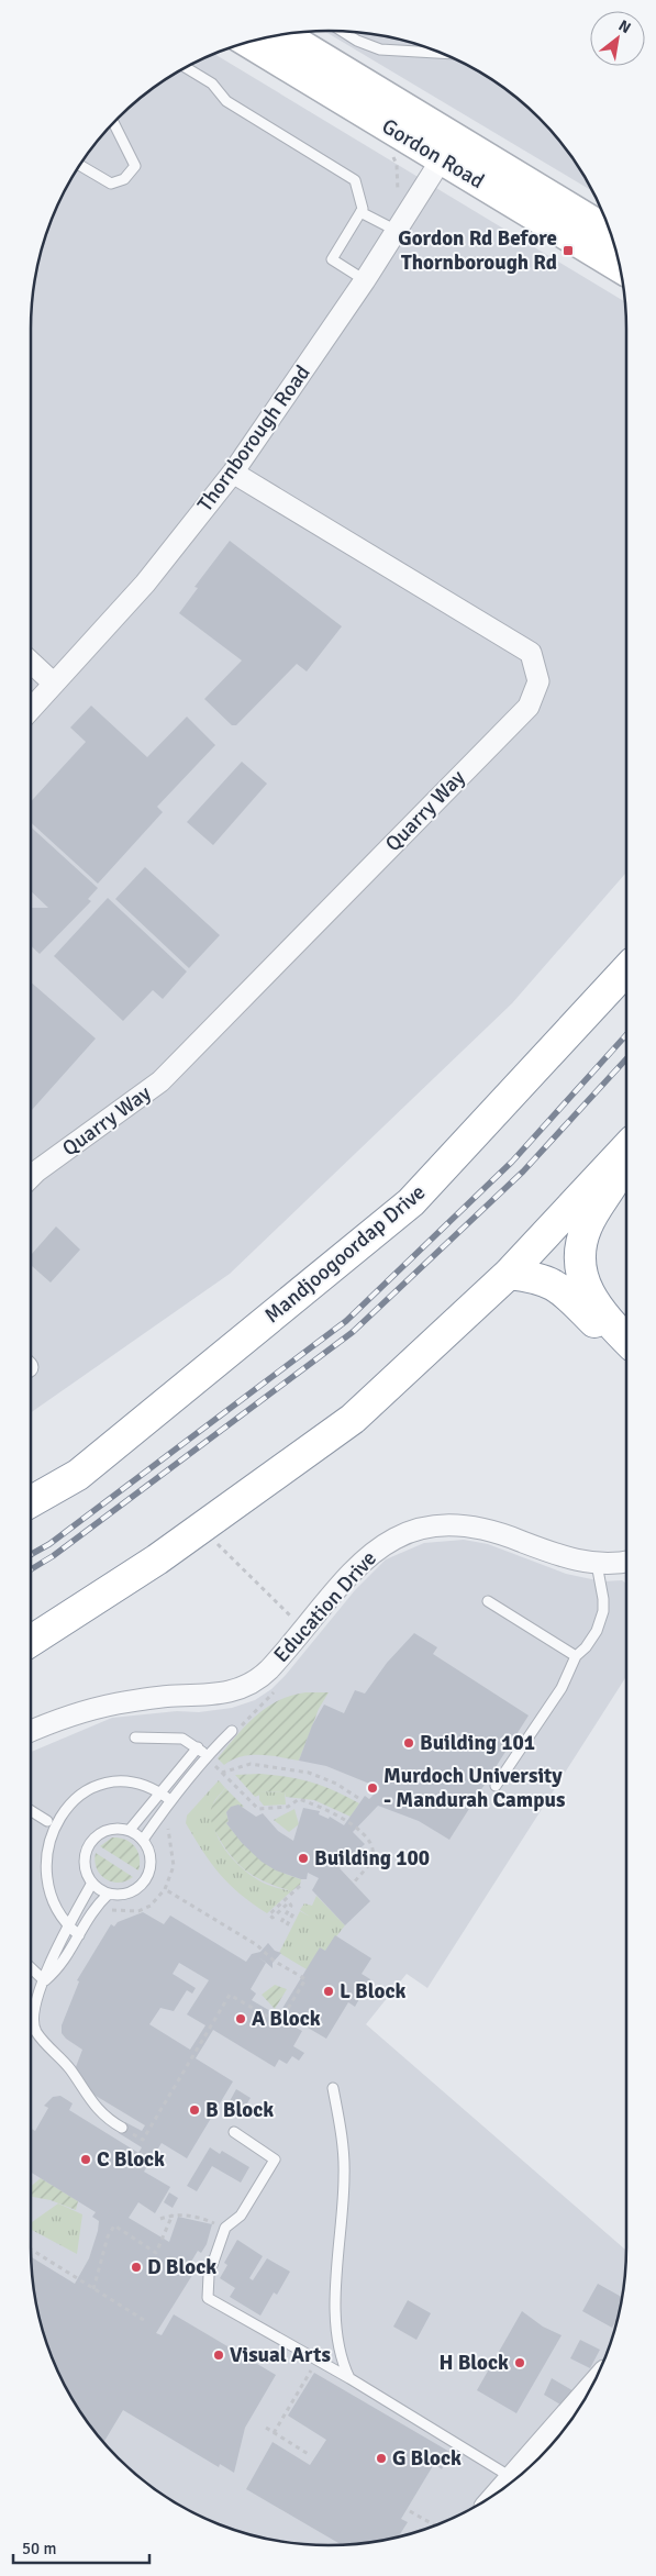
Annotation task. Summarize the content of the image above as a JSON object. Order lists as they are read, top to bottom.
{
  "streets": {
    "highway": ["Mandjoogoordap Drive"],
    "main road": ["Gordon Road"],
    "street": ["Thornborough Road", "Quarry Way", "Education Drive"]
  },
  "crossings": [
    ["Gordon Road", "Thornborough Road"],
    ["Thornborough Road", "Quarry Way"]
  ],
  "places": {
    "transit": ["Gordon Rd Before Thornborough Rd"],
    "other": [
      "Building 101",
      "Murdoch University - Mandurah Campus",
      "Building 100",
      "L Block",
      "A Block",
      "B Block",
      "C Block",
      "D Block",
      "Visual Arts",
      "H Block",
      "G Block"
    ]
  },
  "scale_bar": "50 m",
  "north": "top right"
}
